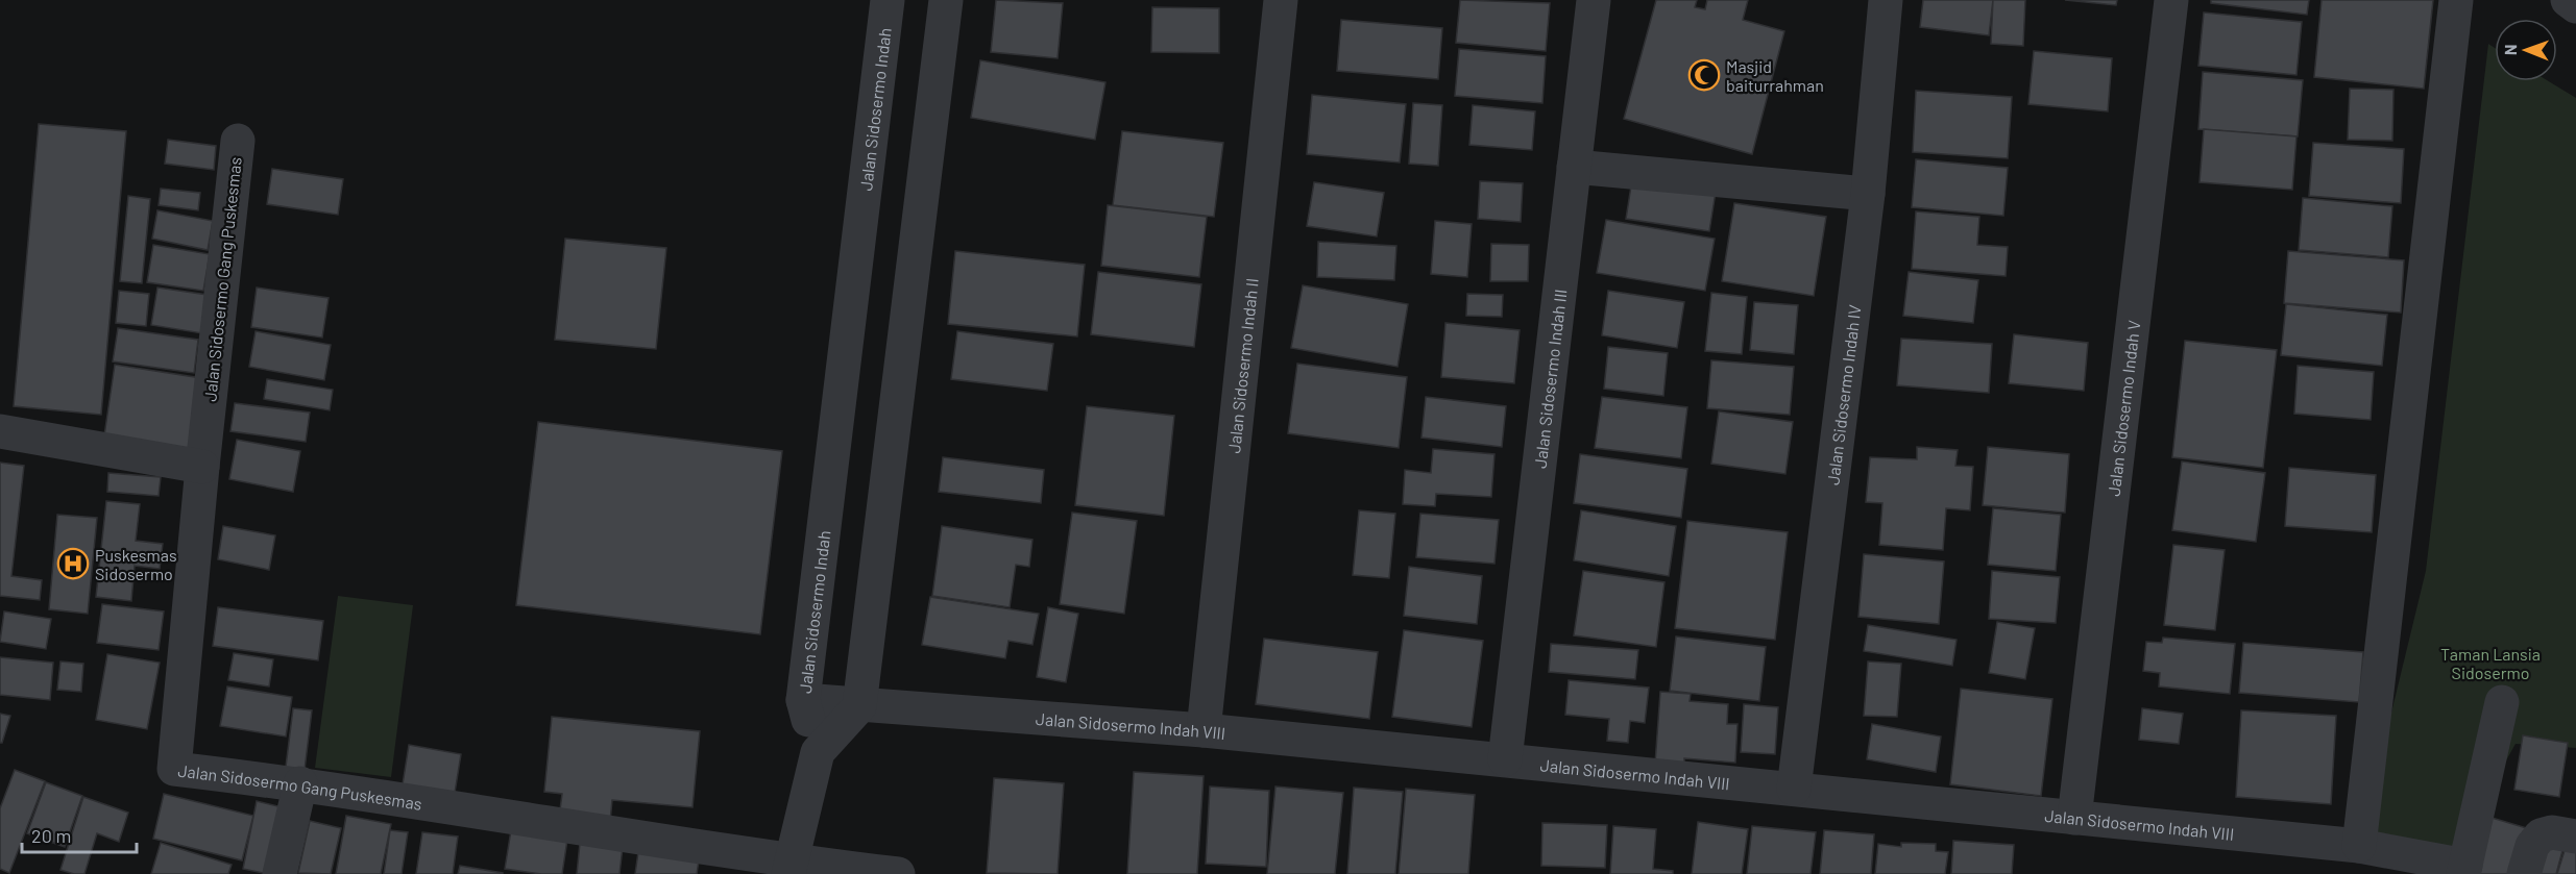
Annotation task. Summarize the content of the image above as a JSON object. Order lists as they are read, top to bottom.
{
  "streets": {
    "street": [
      "Jalan Sidosermo Indah",
      "Jalan Sidosermo Gang Puskesmas",
      "Jalan Sidosermo Indah II",
      "Jalan Sidosermo Indah III",
      "Jalan Sidosermo Indah IV",
      "Jalan Sidosermo Indah V",
      "Jalan Sidosermo Indah VIII"
    ]
  },
  "crossings": [
    ["Jalan Sidosermo Indah", "Jalan Sidosermo Indah VIII"],
    ["Jalan Sidosermo Indah II", "Jalan Sidosermo Indah VIII"],
    ["Jalan Sidosermo Indah III", "Jalan Sidosermo Indah VIII"],
    ["Jalan Sidosermo Indah IV", "Jalan Sidosermo Indah VIII"],
    ["Jalan Sidosermo Indah V", "Jalan Sidosermo Indah VIII"]
  ],
  "parks": ["Taman Lansia Sidosermo"],
  "places": {
    "mosque": ["Masjid baiturrahman"],
    "hospital": ["Puskesmas Sidosermo"]
  },
  "scale_bar": "20 m",
  "north": "left"
}
